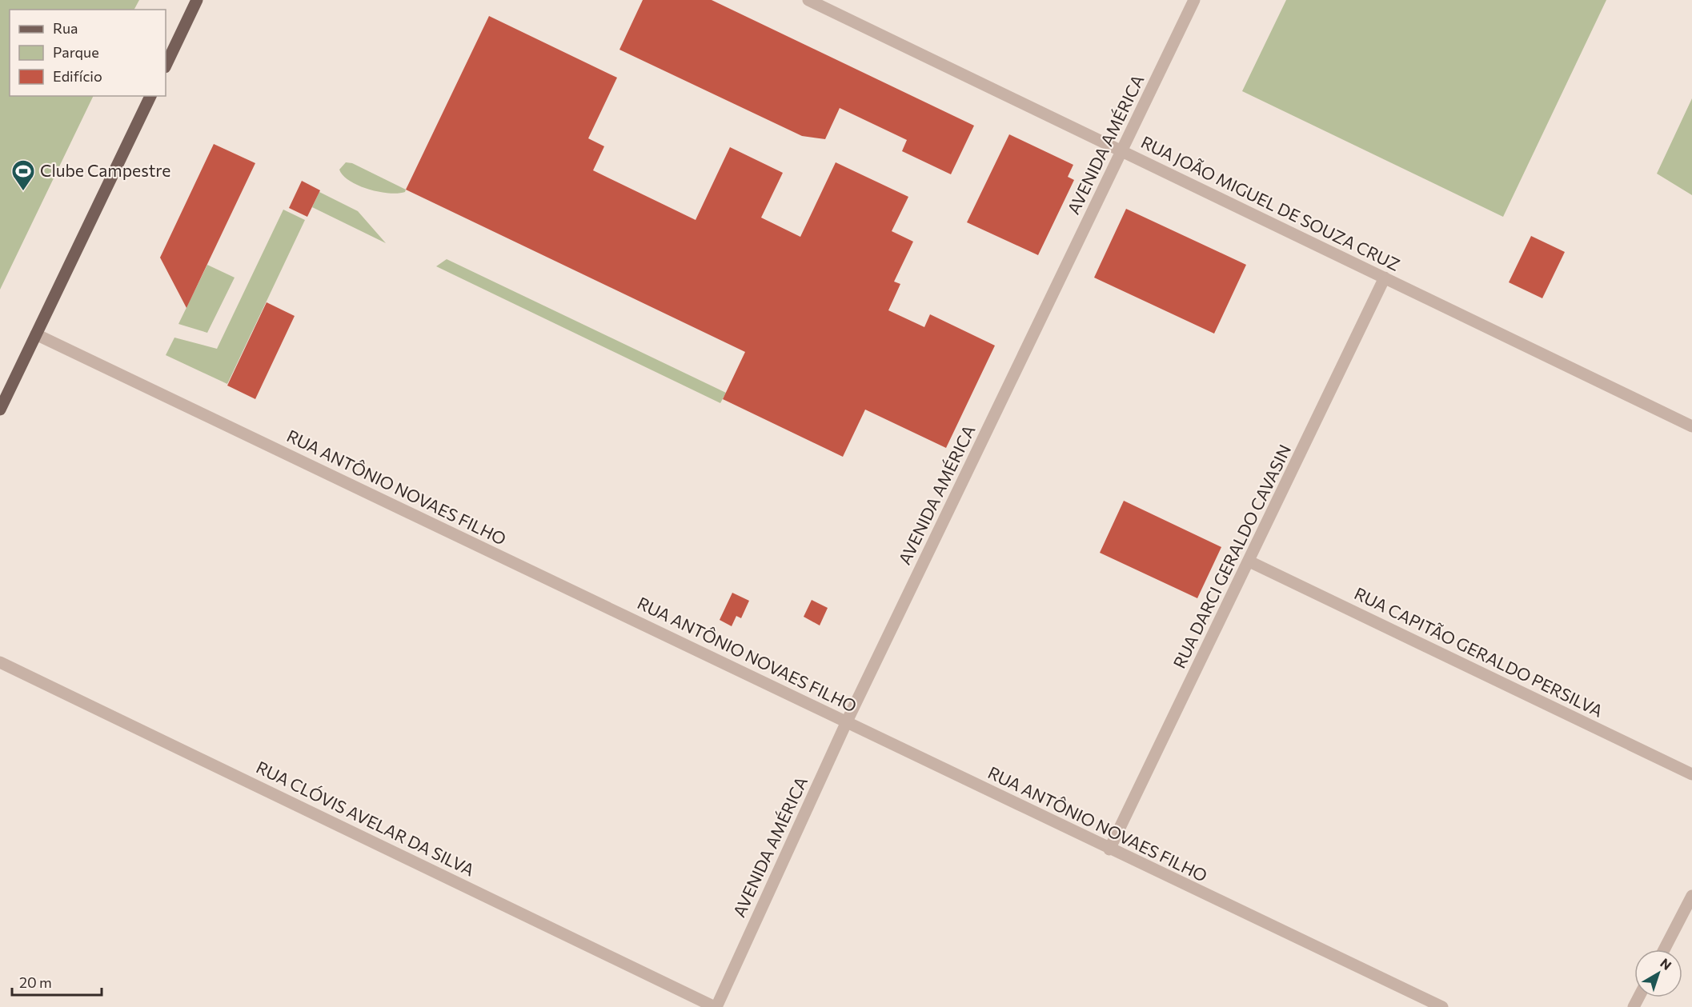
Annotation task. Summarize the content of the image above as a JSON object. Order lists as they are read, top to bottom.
{
  "streets": {
    "street": [
      "AVENIDA AMÉRICA",
      "RUA JOÃO MIGUEL DE SOUZA CRUZ",
      "RUA ANTÔNIO NOVAES FILHO",
      "RUA DARCI GERALDO CAVASIN",
      "RUA CAPITÃO GERALDO PERSILVA",
      "RUA CLÓVIS AVELAR DA SILVA"
    ]
  },
  "crossings": [
    ["AVENIDA AMÉRICA", "RUA JOÃO MIGUEL DE SOUZA CRUZ"],
    ["AVENIDA AMÉRICA", "RUA ANTÔNIO NOVAES FILHO"],
    ["AVENIDA AMÉRICA", "RUA CLÓVIS AVELAR DA SILVA"],
    ["RUA JOÃO MIGUEL DE SOUZA CRUZ", "RUA DARCI GERALDO CAVASIN"],
    ["RUA ANTÔNIO NOVAES FILHO", "RUA DARCI GERALDO CAVASIN"],
    ["RUA DARCI GERALDO CAVASIN", "RUA CAPITÃO GERALDO PERSILVA"]
  ],
  "places": {
    "sports": ["Clube Campestre"]
  },
  "legend": ["Rua", "Parque", "Edifício"],
  "scale_bar": "20 m",
  "north": "top right"
}
